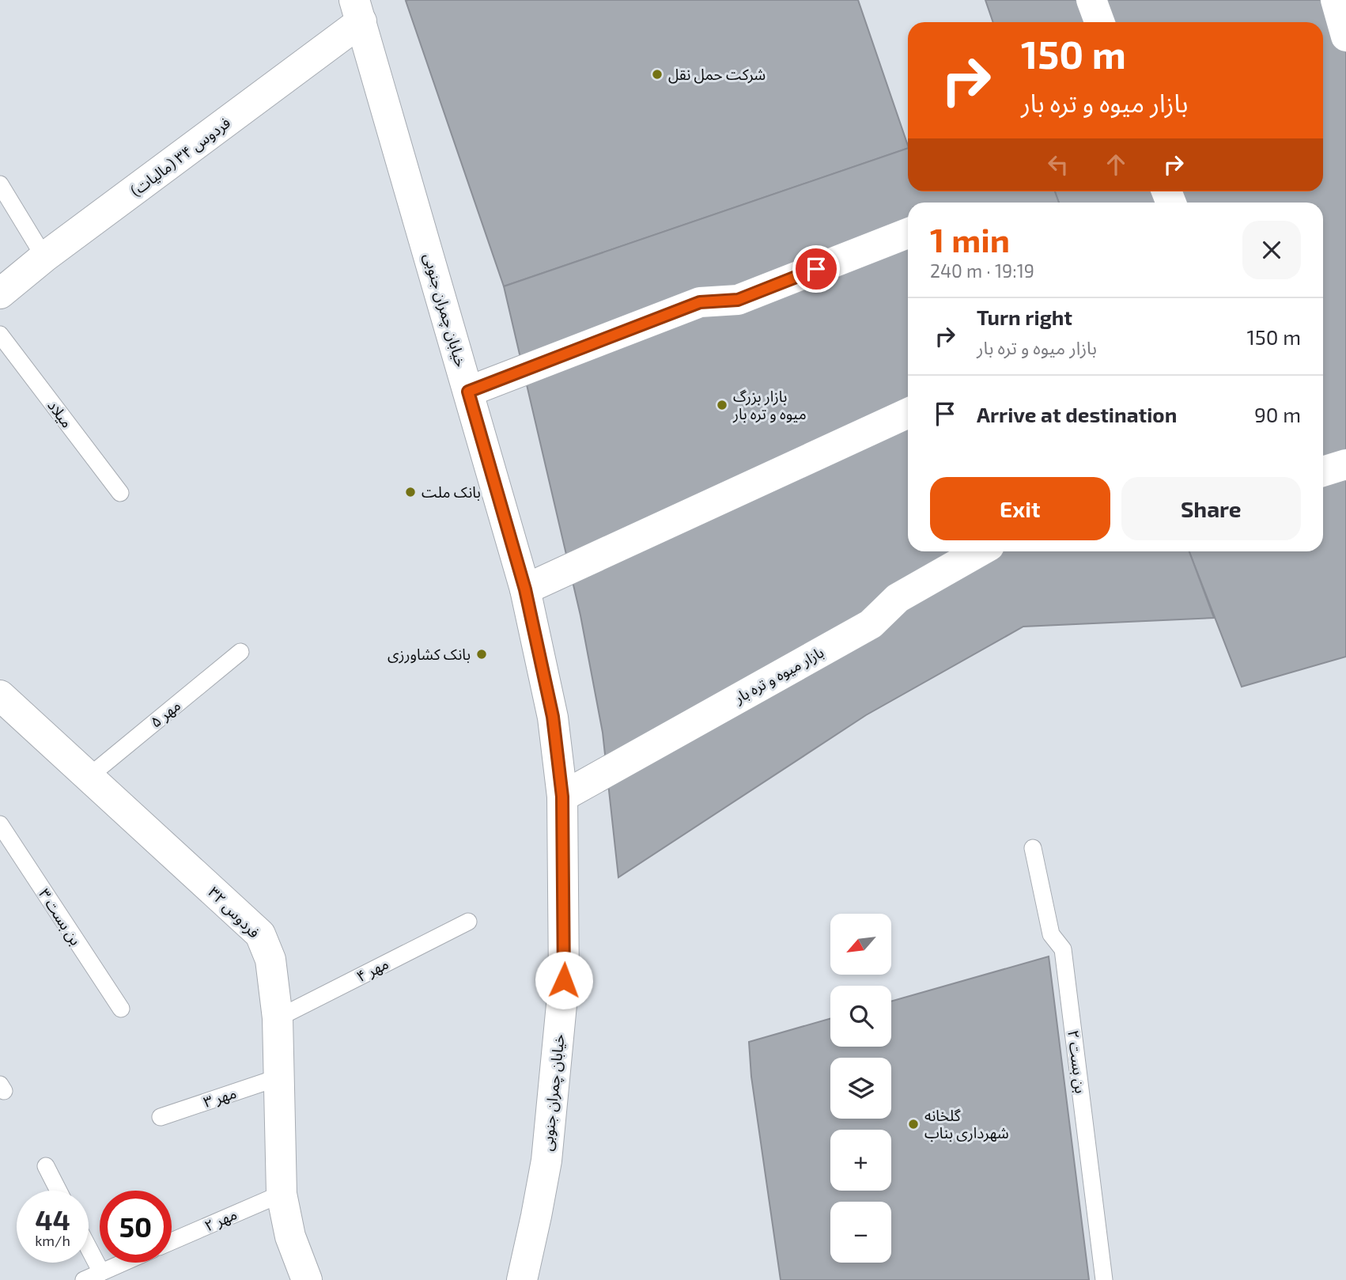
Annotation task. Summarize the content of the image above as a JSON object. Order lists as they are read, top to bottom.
{
  "streets": {
    "street": [
      "فردوس ۳۴ (مالیات)",
      "خیابان چمران جنوبی",
      "بازار میوه و تره بار",
      "فردوس ۳۲"
    ],
    "lane": [
      "میلاد",
      "مهر ۵",
      "بن بست ۳",
      "مهر ۴",
      "بن بست ۲",
      "مهر ۳",
      "مهر ۲"
    ]
  },
  "crossings": [
    ["فردوس ۳۴ (مالیات)", "خیابان چمران جنوبی"],
    ["خیابان چمران جنوبی", "بازار میوه و تره بار"],
    ["مهر ۵", "فردوس ۳۲"],
    ["فردوس ۳۲", "مهر ۴"],
    ["فردوس ۳۲", "مهر ۳"],
    ["فردوس ۳۲", "مهر ۲"]
  ],
  "places": [
    "شرکت حمل نقل",
    "بازار بزرگ میوه و تره بار",
    "بانک ملت",
    "بانک کشاورزی",
    "گلخانه شهرداری بناب"
  ],
  "north": "bottom left",
  "page": {
    "turn": ["150 m", "بازار میوه و تره بار"],
    "heading": ["1 min", "240 m · 19:19"],
    "list": [
      {
        "name": "Turn right",
        "note": "بازار میوه و تره بار",
        "value": "150 m"
      },
      {
        "name": "Arrive at destination",
        "value": "90 m"
      }
    ],
    "buttons": ["Exit", "Share"],
    "map_buttons": ["+", "−"],
    "speed": "44 km/h",
    "limit": "50"
  }
}
